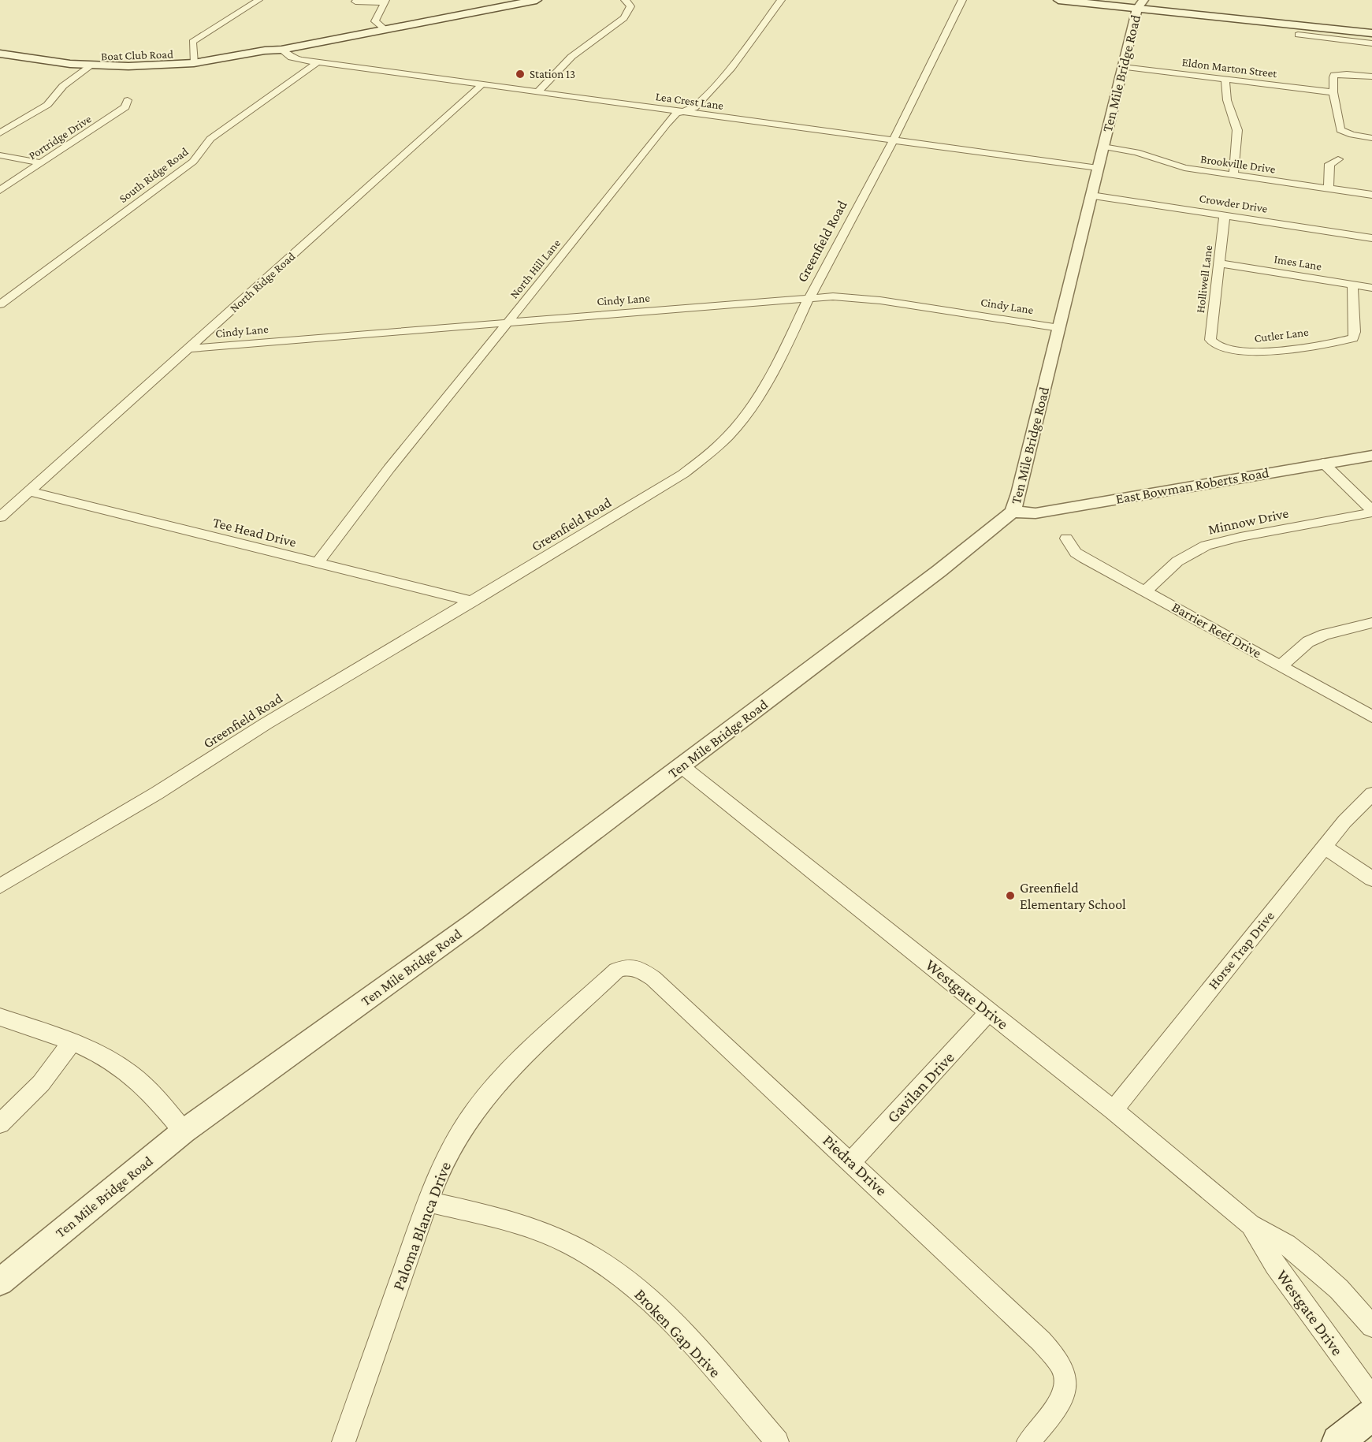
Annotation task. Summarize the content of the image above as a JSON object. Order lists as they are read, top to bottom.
{
  "streets": {
    "main road": ["Boat Club Road"],
    "street": [
      "Eldon Marton Street",
      "Ten Mile Bridge Road",
      "Lea Crest Lane",
      "Portridge Drive",
      "Brookville Drive",
      "South Ridge Road",
      "Crowder Drive",
      "Greenfield Road",
      "Imes Lane",
      "North Hill Lane",
      "Holliwell Lane",
      "North Ridge Road",
      "Cindy Lane",
      "Cutler Lane",
      "East Bowman Roberts Road",
      "Minnow Drive",
      "Tee Head Drive",
      "Barrier Reef Drive",
      "Horse Trap Drive",
      "Westgate Drive",
      "Gavilan Drive",
      "Piedra Drive",
      "Paloma Blanca Drive",
      "Broken Gap Drive"
    ]
  },
  "crossings": [
    ["Boat Club Road", "Lea Crest Lane"],
    ["Eldon Marton Street", "Ten Mile Bridge Road"],
    ["Ten Mile Bridge Road", "Lea Crest Lane"],
    ["Ten Mile Bridge Road", "Brookville Drive"],
    ["Ten Mile Bridge Road", "Crowder Drive"],
    ["Ten Mile Bridge Road", "Cindy Lane"],
    ["Ten Mile Bridge Road", "East Bowman Roberts Road"],
    ["Ten Mile Bridge Road", "Westgate Drive"],
    ["Lea Crest Lane", "South Ridge Road"],
    ["Lea Crest Lane", "Greenfield Road"],
    ["Lea Crest Lane", "North Hill Lane"],
    ["Lea Crest Lane", "North Ridge Road"],
    ["Crowder Drive", "Holliwell Lane"],
    ["Greenfield Road", "Cindy Lane"],
    ["Greenfield Road", "Tee Head Drive"],
    ["Imes Lane", "Holliwell Lane"],
    ["Imes Lane", "Cutler Lane"],
    ["North Hill Lane", "Cindy Lane"],
    ["North Hill Lane", "Tee Head Drive"],
    ["Holliwell Lane", "Cutler Lane"],
    ["North Ridge Road", "Cindy Lane"],
    ["North Ridge Road", "Tee Head Drive"],
    ["Minnow Drive", "Barrier Reef Drive"],
    ["Horse Trap Drive", "Westgate Drive"],
    ["Westgate Drive", "Gavilan Drive"],
    ["Gavilan Drive", "Piedra Drive"],
    ["Piedra Drive", "Paloma Blanca Drive"],
    ["Paloma Blanca Drive", "Broken Gap Drive"]
  ],
  "places": ["Station 13", "Greenfield Elementary School"]
}
